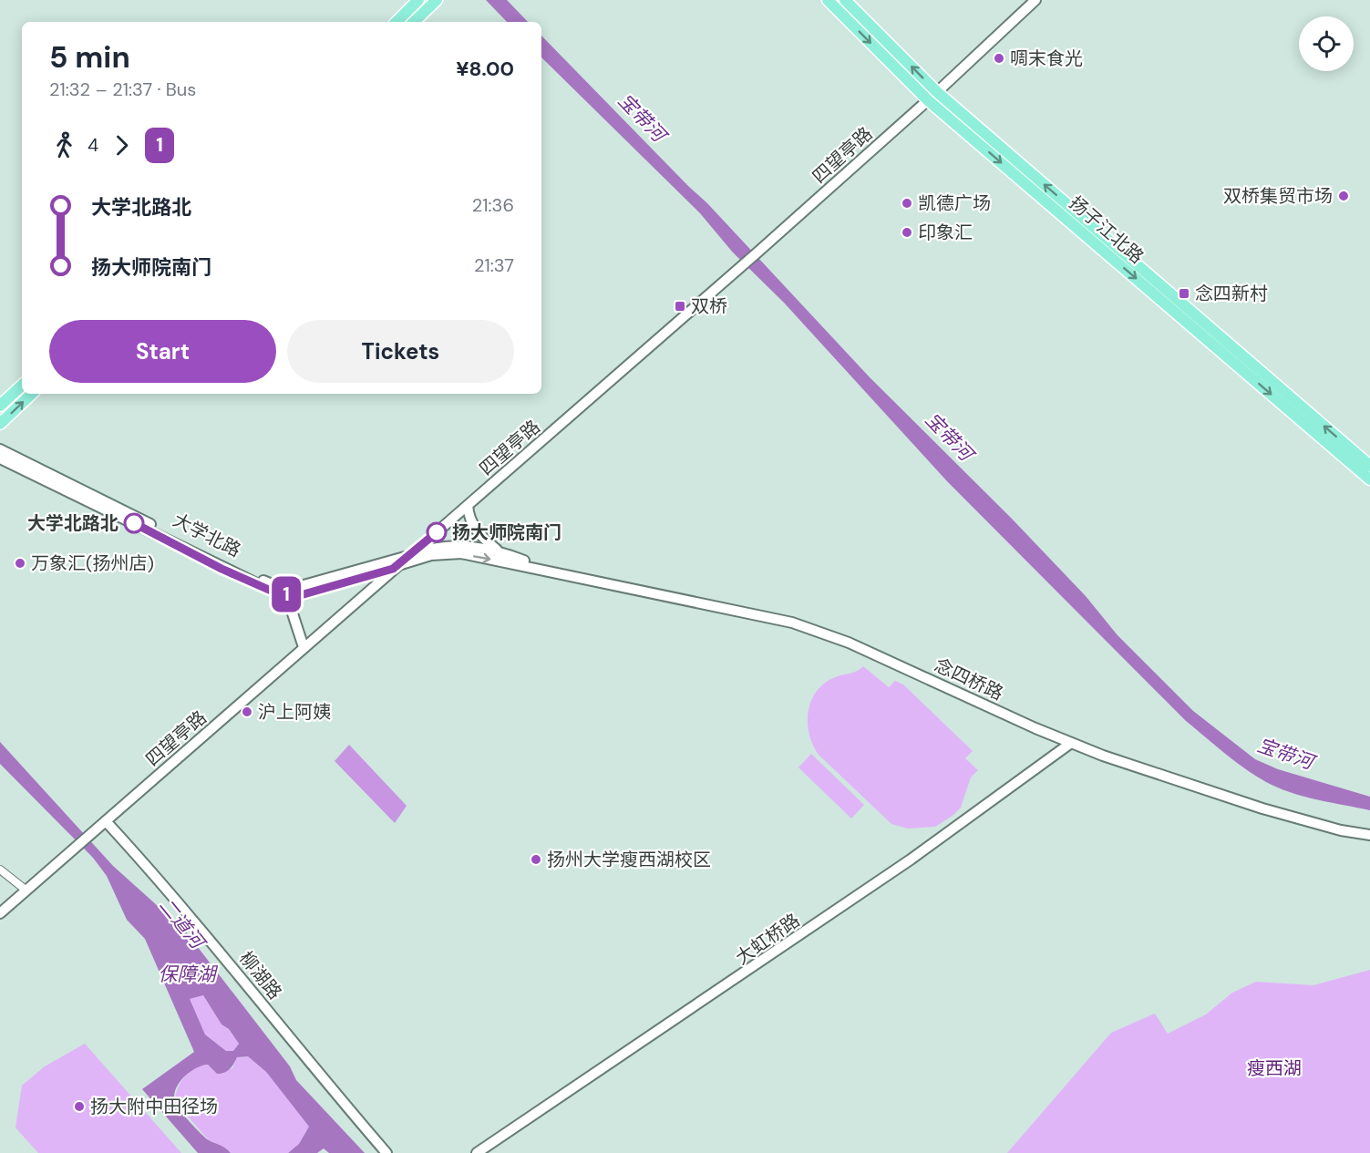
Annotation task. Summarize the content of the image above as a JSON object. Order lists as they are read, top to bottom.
{
  "streets": {
    "main road": ["扬子江北路"],
    "street": [
      "四望亭路",
      "大学北路",
      "念四桥路",
      "大虹桥路",
      "柳湖路"
    ]
  },
  "crossings": [
    ["四望亭路", "扬子江北路"],
    ["四望亭路", "大学北路"],
    ["四望亭路", "念四桥路"],
    ["四望亭路", "柳湖路"],
    ["大学北路", "念四桥路"],
    ["念四桥路", "大虹桥路"]
  ],
  "water": ["宝带河", "二道河", "保障湖"],
  "parks": ["瘦西湖"],
  "places": {
    "other": [
      "啁末食光",
      "双桥集贸市场",
      "凯德广场",
      "印象汇",
      "大学北路北",
      "扬大师院南门",
      "万象汇(扬州店)",
      "沪上阿姨",
      "扬州大学瘦西湖校区",
      "扬大附中田径场"
    ],
    "transit": ["念四新村", "双桥"]
  },
  "lines": ["bus line 1"],
  "page": {
    "on_map": "1",
    "heading": ["5 min", "21:32 – 21:37 · Bus", "¥8.00"],
    "legs": ["4", "1"],
    "list": [
      {
        "name": "大学北路北",
        "value": "21:36"
      },
      {
        "name": "扬大师院南门",
        "value": "21:37"
      }
    ],
    "buttons": ["Start", "Tickets"]
  }
}
